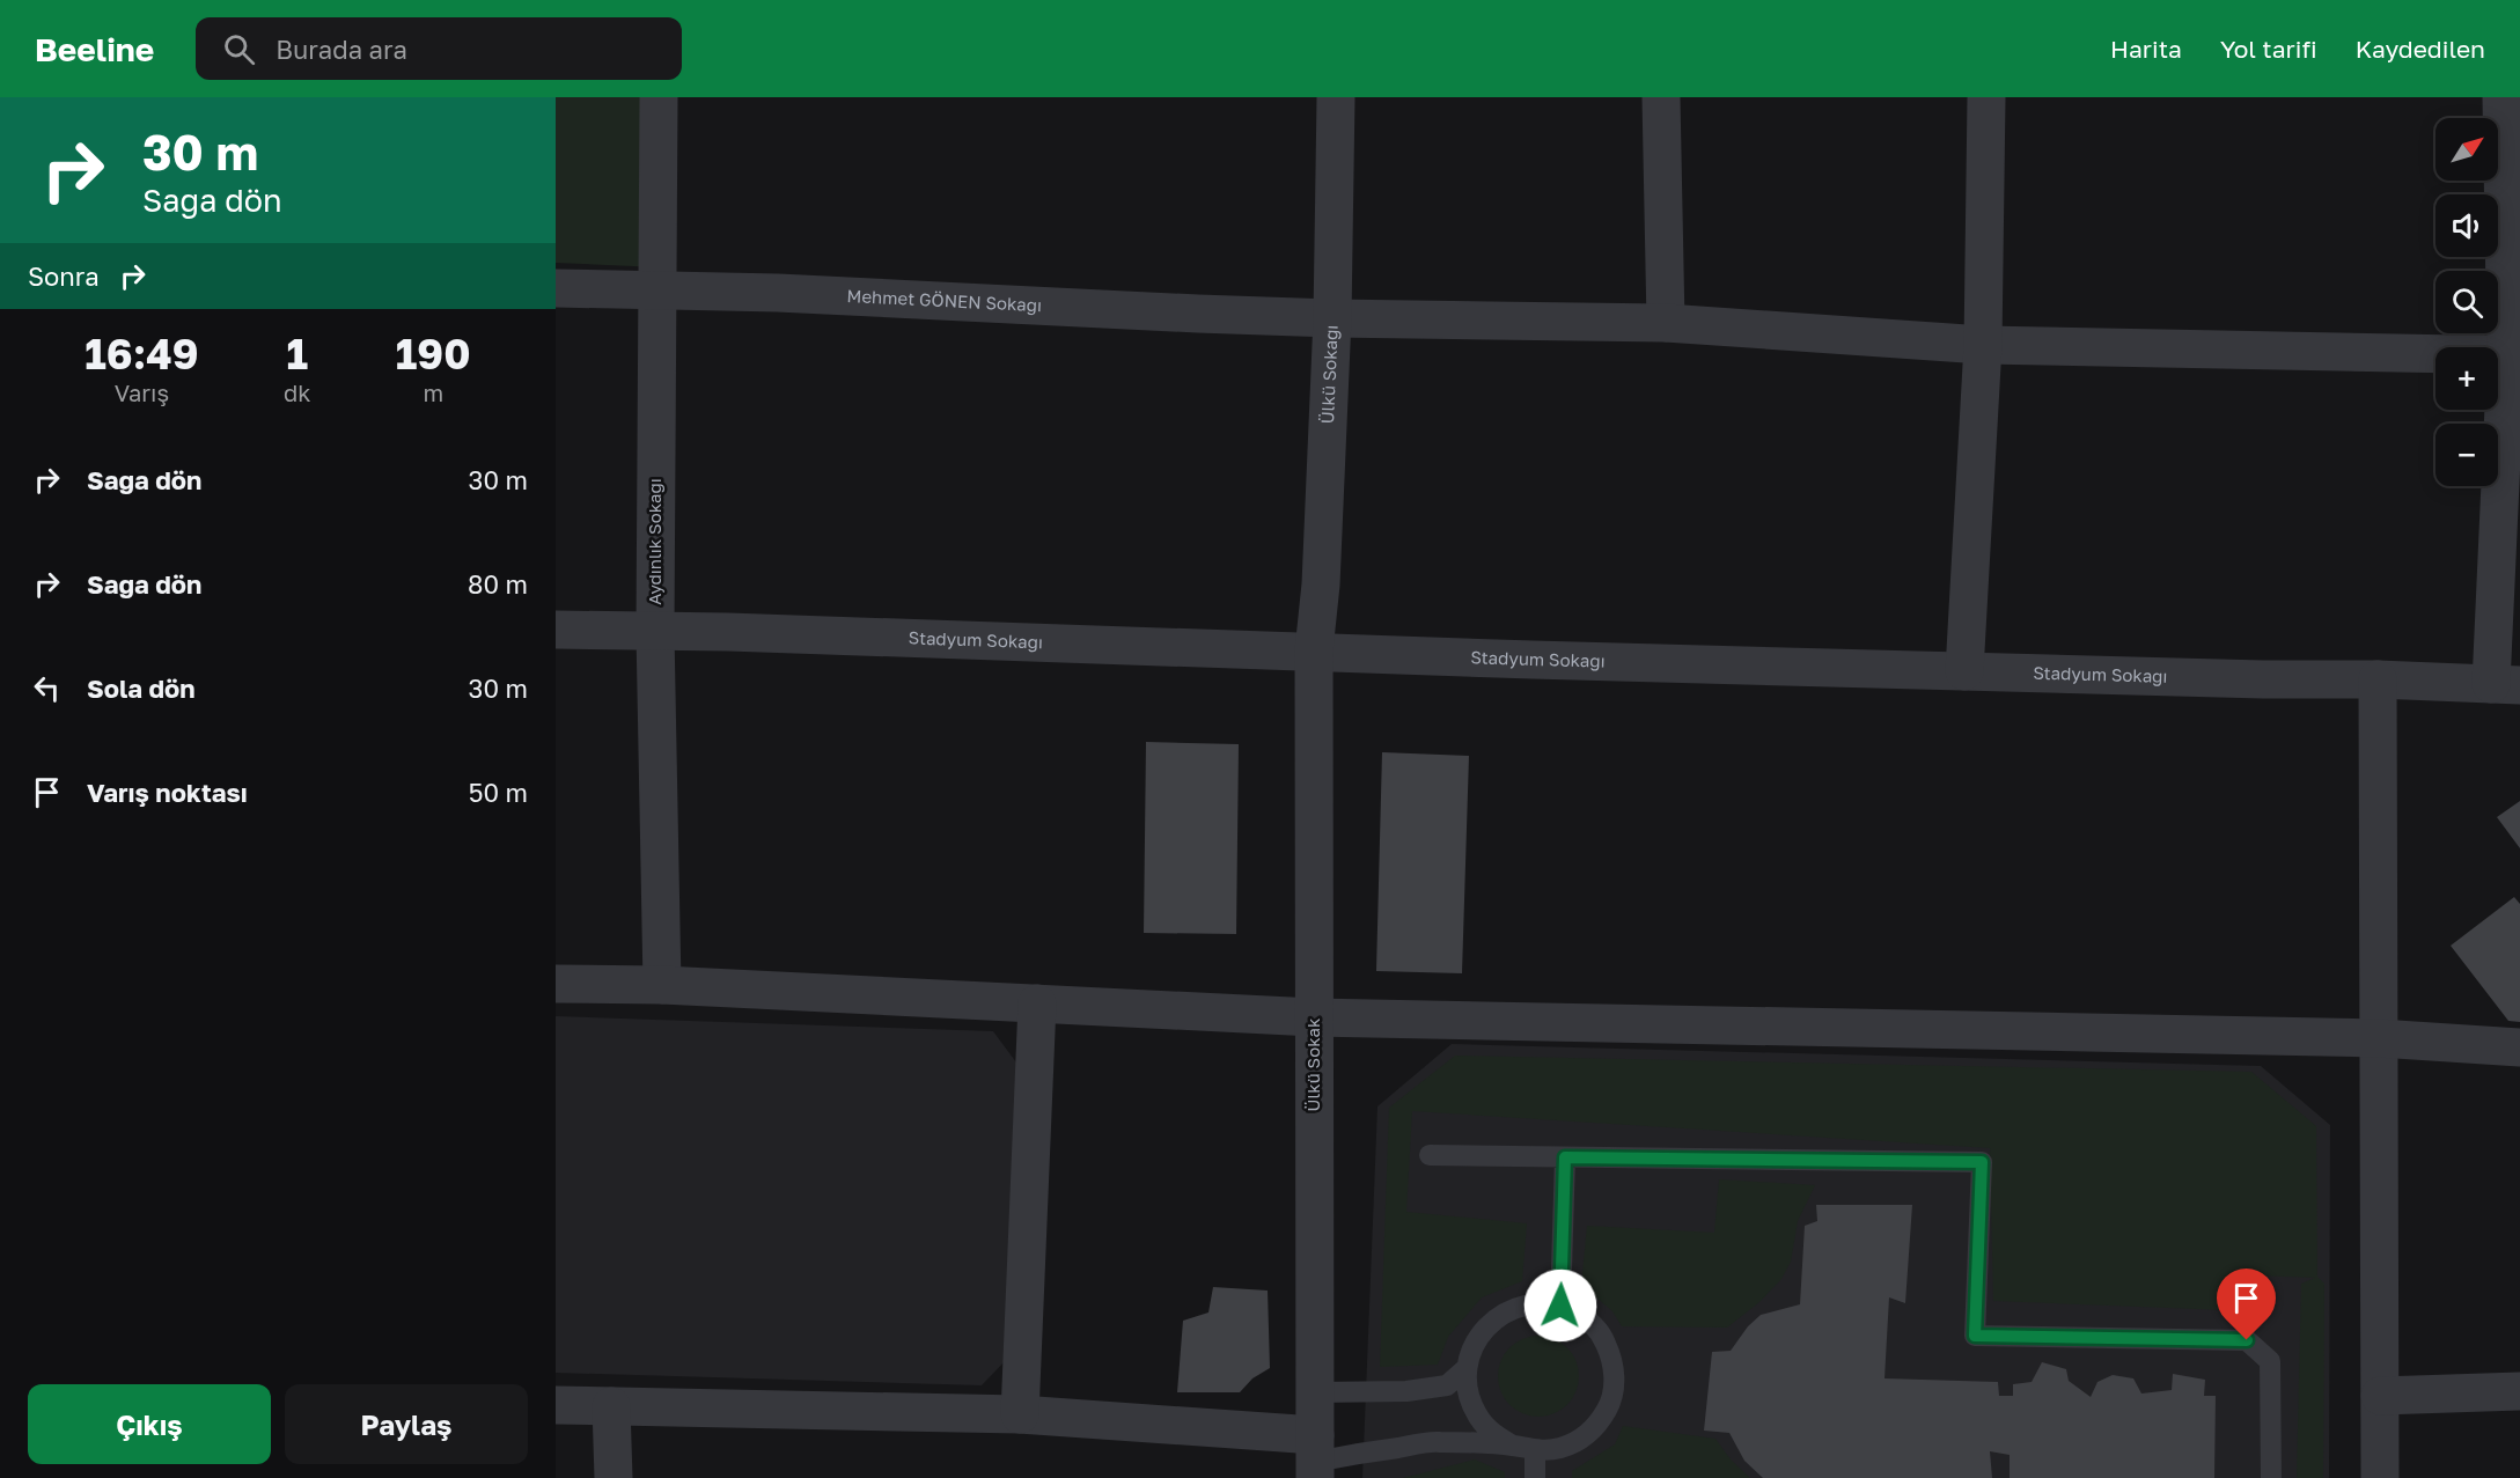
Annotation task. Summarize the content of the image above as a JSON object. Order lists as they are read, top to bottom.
{
  "streets": {
    "street": [
      "Mehmet GÖNEN Sokağı",
      "Ülkü Sokağı",
      "Aydınlık Sokağı",
      "Stadyum Sokağı",
      "Ülkü Sokak"
    ]
  },
  "crossings": [
    ["Mehmet GÖNEN Sokağı", "Ülkü Sokağı"],
    ["Mehmet GÖNEN Sokağı", "Aydınlık Sokağı"],
    ["Ülkü Sokağı", "Stadyum Sokağı"],
    ["Ülkü Sokağı", "Ülkü Sokak"],
    ["Aydınlık Sokağı", "Stadyum Sokağı"],
    ["Stadyum Sokağı", "Ülkü Sokak"]
  ],
  "north": "top right",
  "page": {
    "header": "Beeline",
    "search": "Burada ara",
    "nav": ["Harita", "Yol tarifi", "Kaydedilen"],
    "turn": ["30 m", "Sağa dön"],
    "map_buttons": ["+", "−"],
    "then": "Sonra",
    "eta": [
      "16:49",
      "Varış",
      "1",
      "dk",
      "190",
      "m"
    ],
    "list": [
      {
        "name": "Sağa dön",
        "value": "30 m"
      },
      {
        "name": "Sağa dön",
        "value": "80 m"
      },
      {
        "name": "Sola dön",
        "value": "30 m"
      },
      {
        "name": "Varış noktası",
        "value": "50 m"
      }
    ],
    "buttons": ["Çıkış", "Paylaş"]
  }
}
